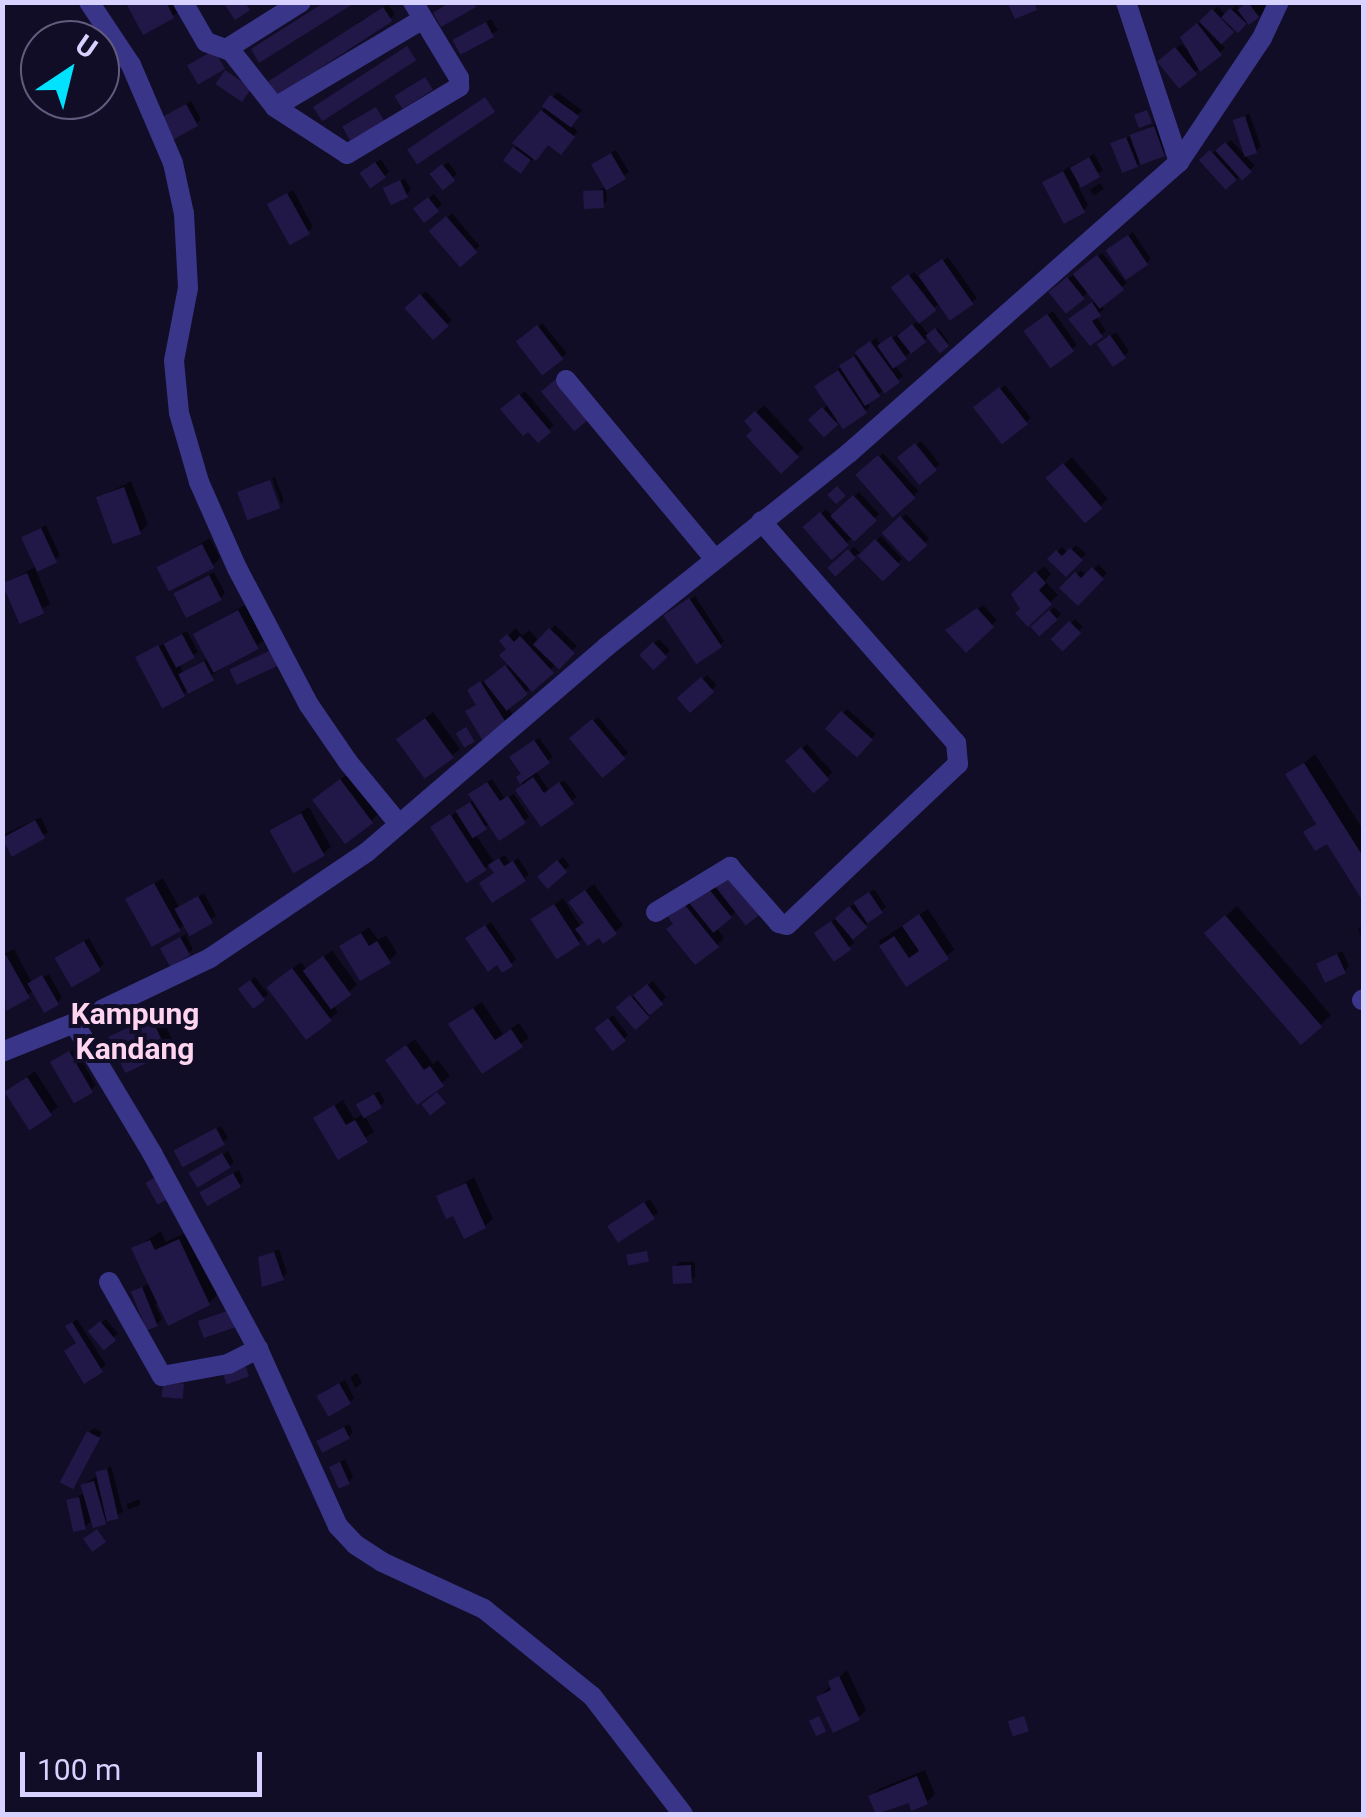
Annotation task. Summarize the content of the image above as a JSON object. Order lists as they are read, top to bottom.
{
  "districts": ["Kampung Kandang"],
  "scale_bar": "100 m",
  "north": "top right"
}
